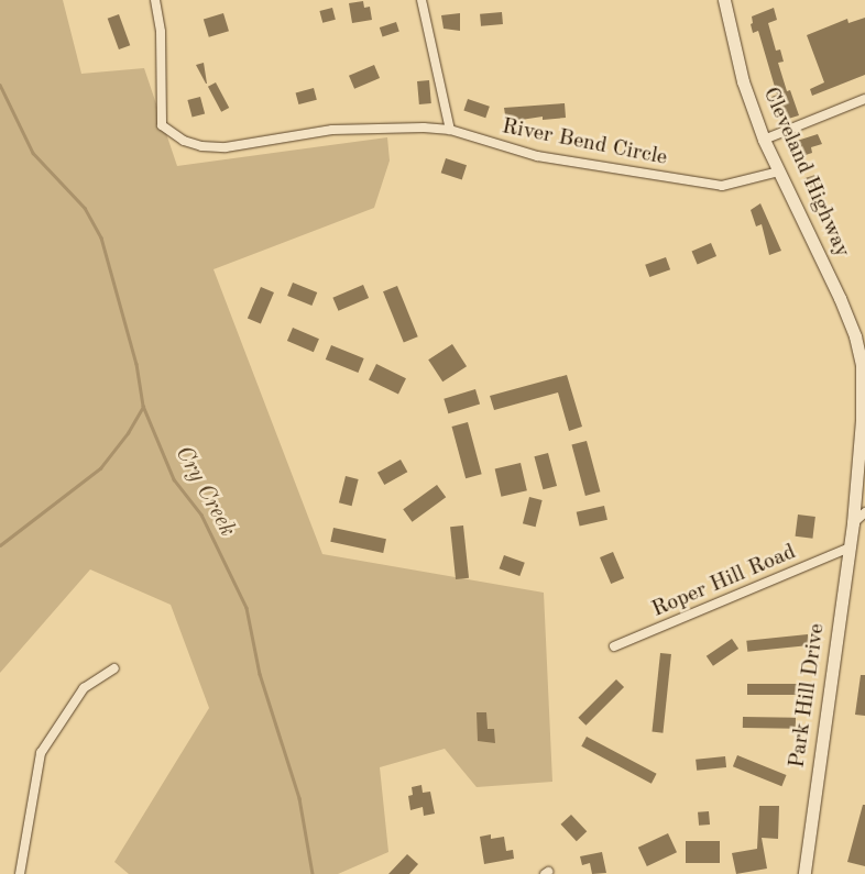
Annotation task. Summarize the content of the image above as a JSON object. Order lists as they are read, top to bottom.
{
  "streets": {
    "main road": ["Cleveland Highway", "Park Hill Drive"],
    "street": ["River Bend Circle", "Roper Hill Road"]
  },
  "crossings": [
    ["River Bend Circle", "Cleveland Highway"],
    ["Cleveland Highway", "Park Hill Drive"],
    ["Roper Hill Road", "Park Hill Drive"]
  ],
  "water": ["Cry Creek"]
}
